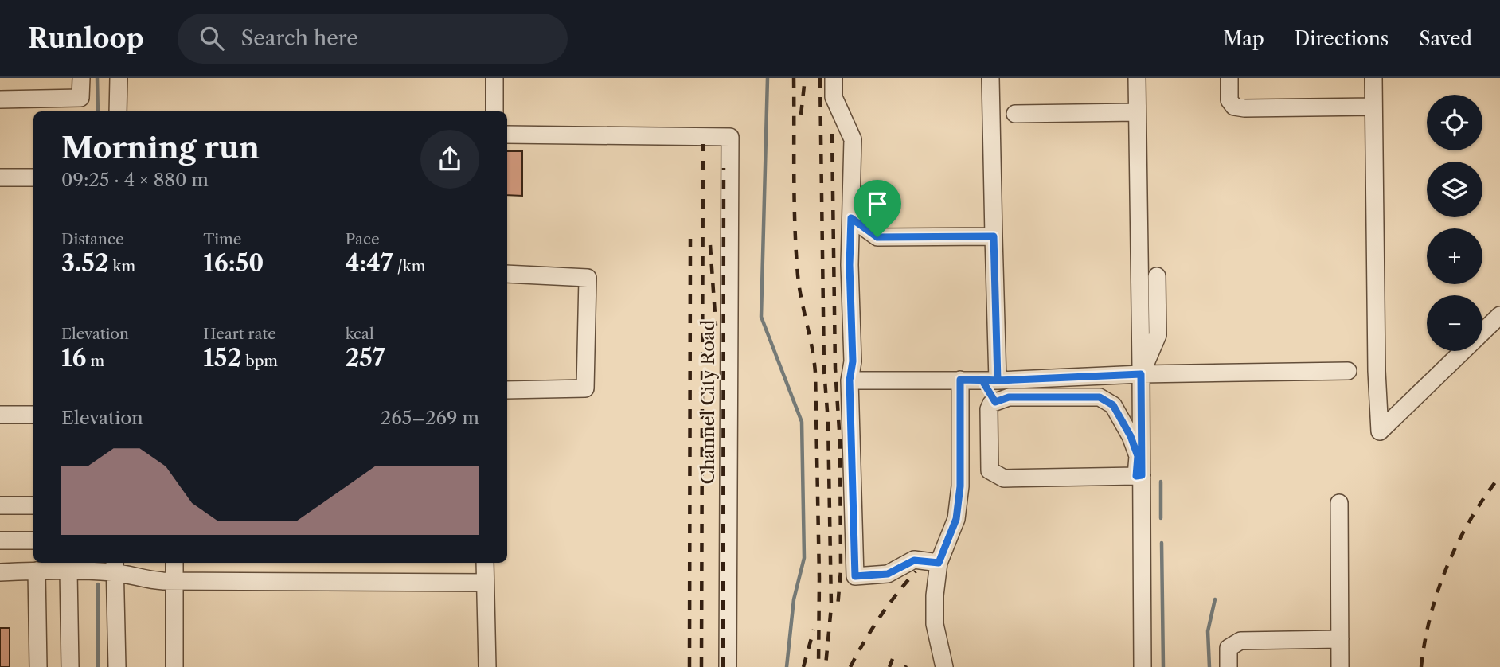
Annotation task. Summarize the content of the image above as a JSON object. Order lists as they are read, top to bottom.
{
  "streets": {
    "lane": ["Channel City Road"]
  },
  "page": {
    "header": "Runloop",
    "search": "Search here",
    "nav": ["Map", "Directions", "Saved"],
    "map_buttons": ["+", "−"],
    "heading": ["Morning run", "09:25 · 4 × 880 m"],
    "stats": [
      ["Distance", "3.52 km"],
      ["Time", "16:50"],
      ["Pace", "4:47 /km"],
      ["Elevation", "16 m"],
      ["Heart rate", "152 bpm"],
      ["kcal", "257"]
    ],
    "chart": ["Elevation", "265–269 m"]
  }
}
